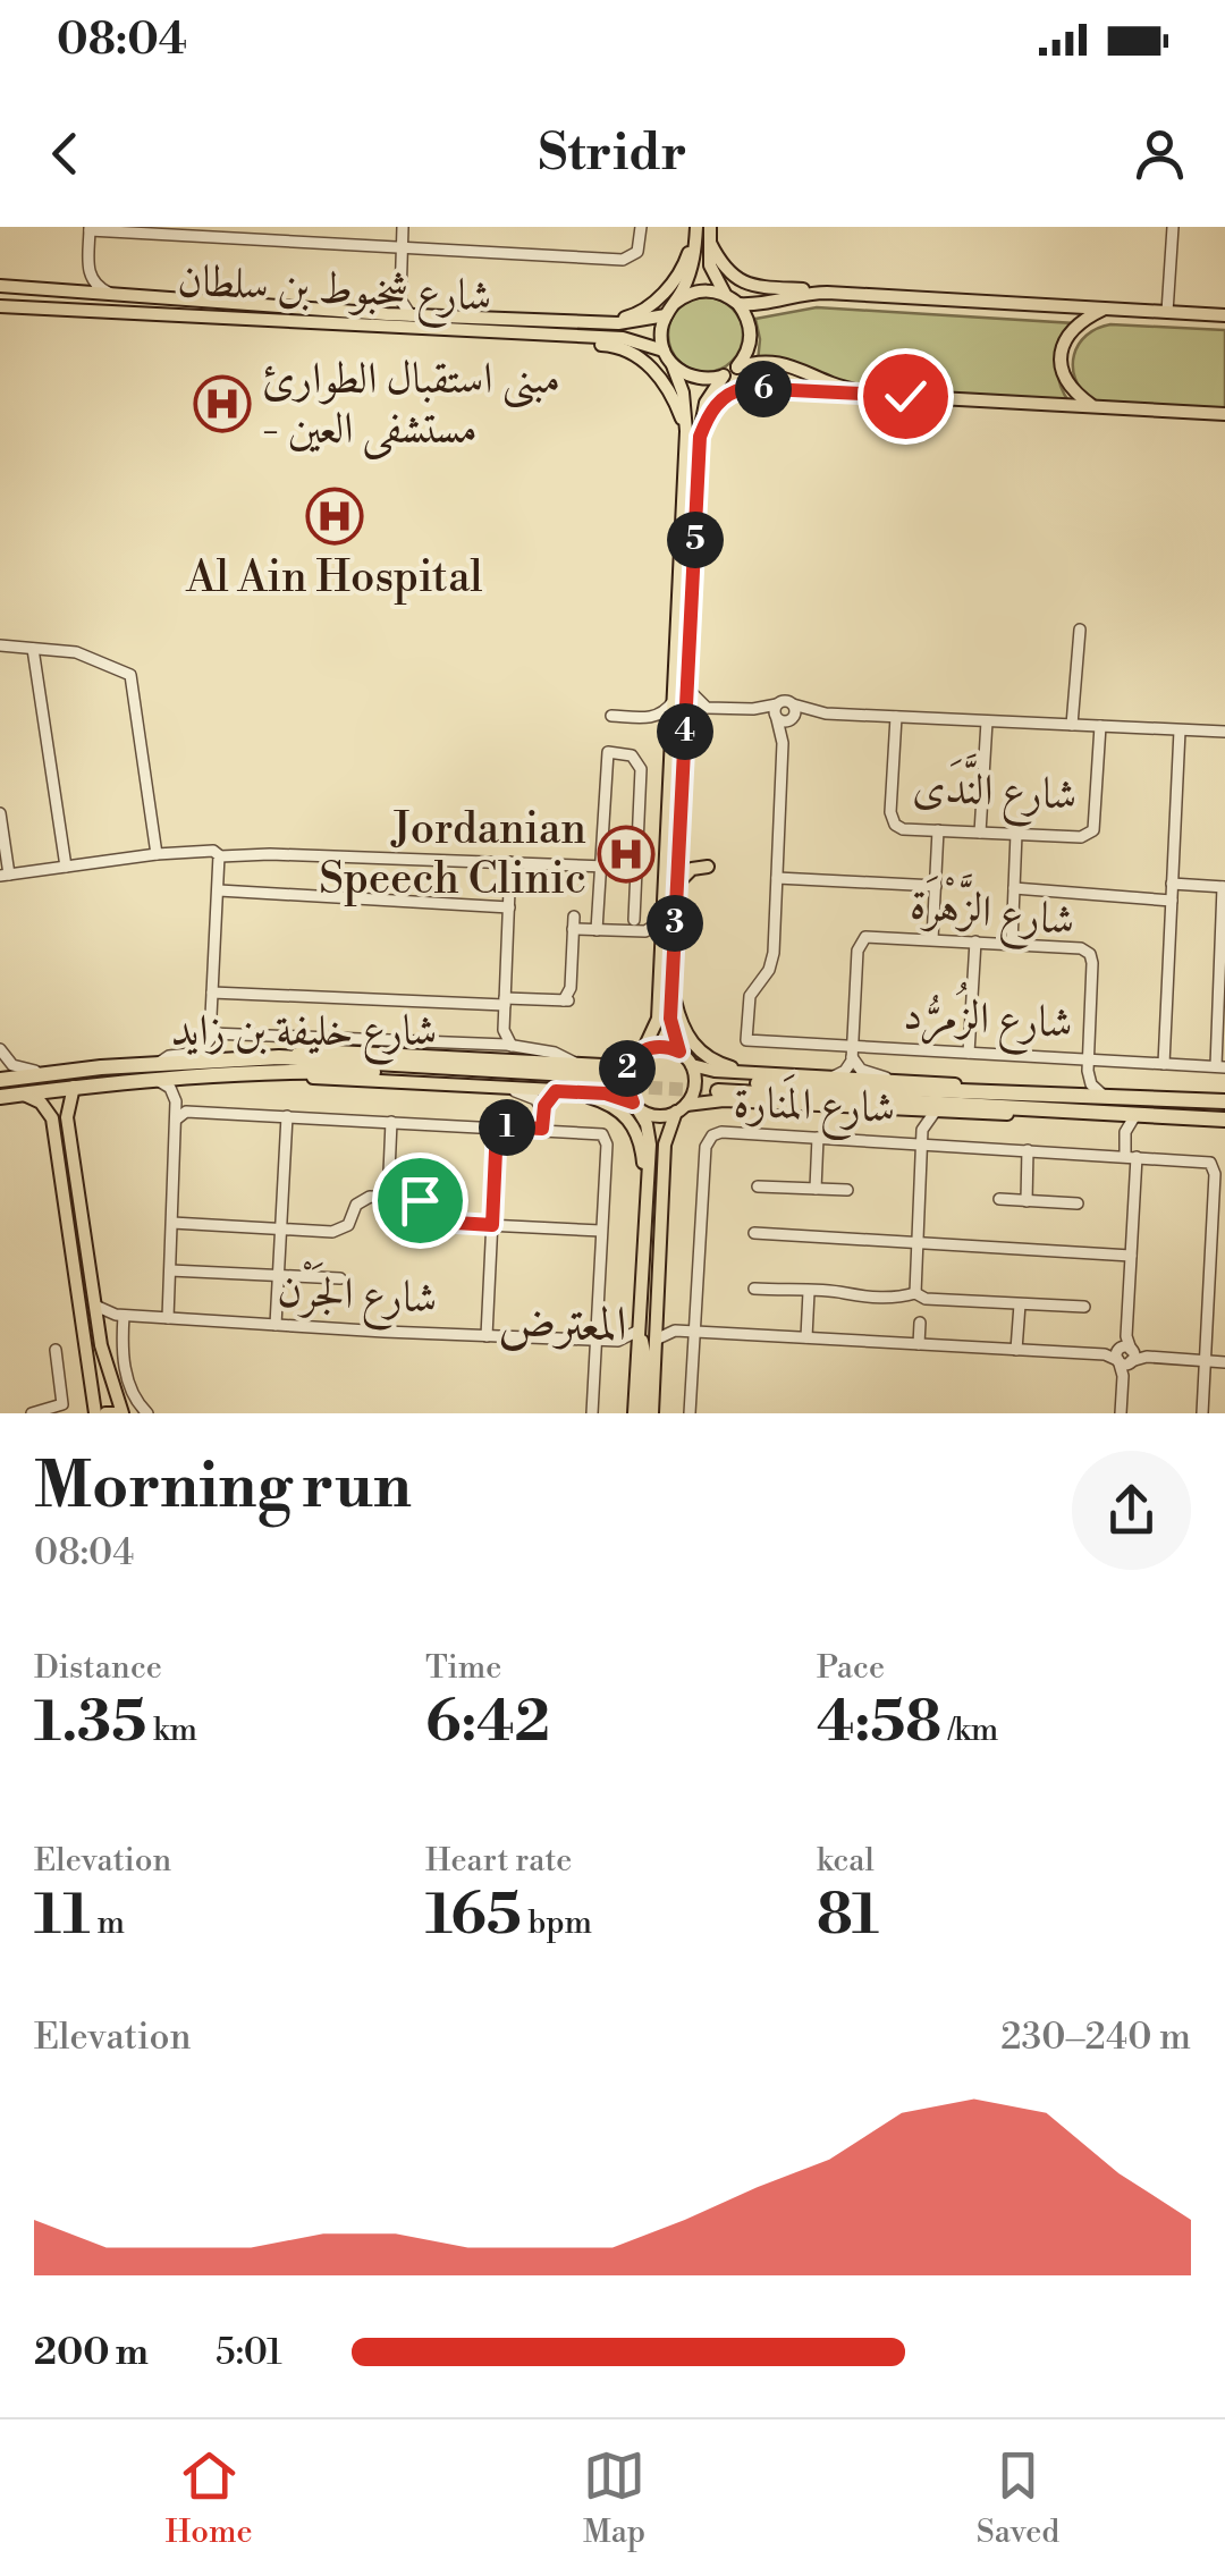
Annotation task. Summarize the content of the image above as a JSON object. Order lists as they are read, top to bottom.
{
  "streets": {
    "highway": ["شارع خليفة بن زايد"],
    "main road": ["شارع شخبوط بن سلطان"],
    "street": [
      "شارع النَّدَى",
      "شارع الزَّهْرَة",
      "شارع الزُمرُّد",
      "شارع المَنارة",
      "شارع الجَرْن"
    ]
  },
  "crossings": [
    ["شارع الزَّهْرَة", "شارع الزُمرُّد"]
  ],
  "districts": ["المعترض"],
  "places": {
    "hospital": ["مبنى استقبال الطوارئ - مستشفى العين", "Al Ain Hospital", "Jordanian Speech Clinic"]
  },
  "page": {
    "status": "08:04",
    "header": "Stridr",
    "pins": [
      "6",
      "5",
      "4",
      "3",
      "2",
      "1"
    ],
    "heading": ["Morning run", "08:04"],
    "stats": [
      ["Distance", "1.35 km"],
      ["Time", "6:42"],
      ["Pace", "4:58 /km"],
      ["Elevation", "11 m"],
      ["Heart rate", "165 bpm"],
      ["kcal", "81"]
    ],
    "chart": ["Elevation", "230–240 m"],
    "list": [
      {
        "name": "200 m",
        "note": "5:01"
      }
    ],
    "tabs": ["Home", "Map", "Saved"]
  }
}
